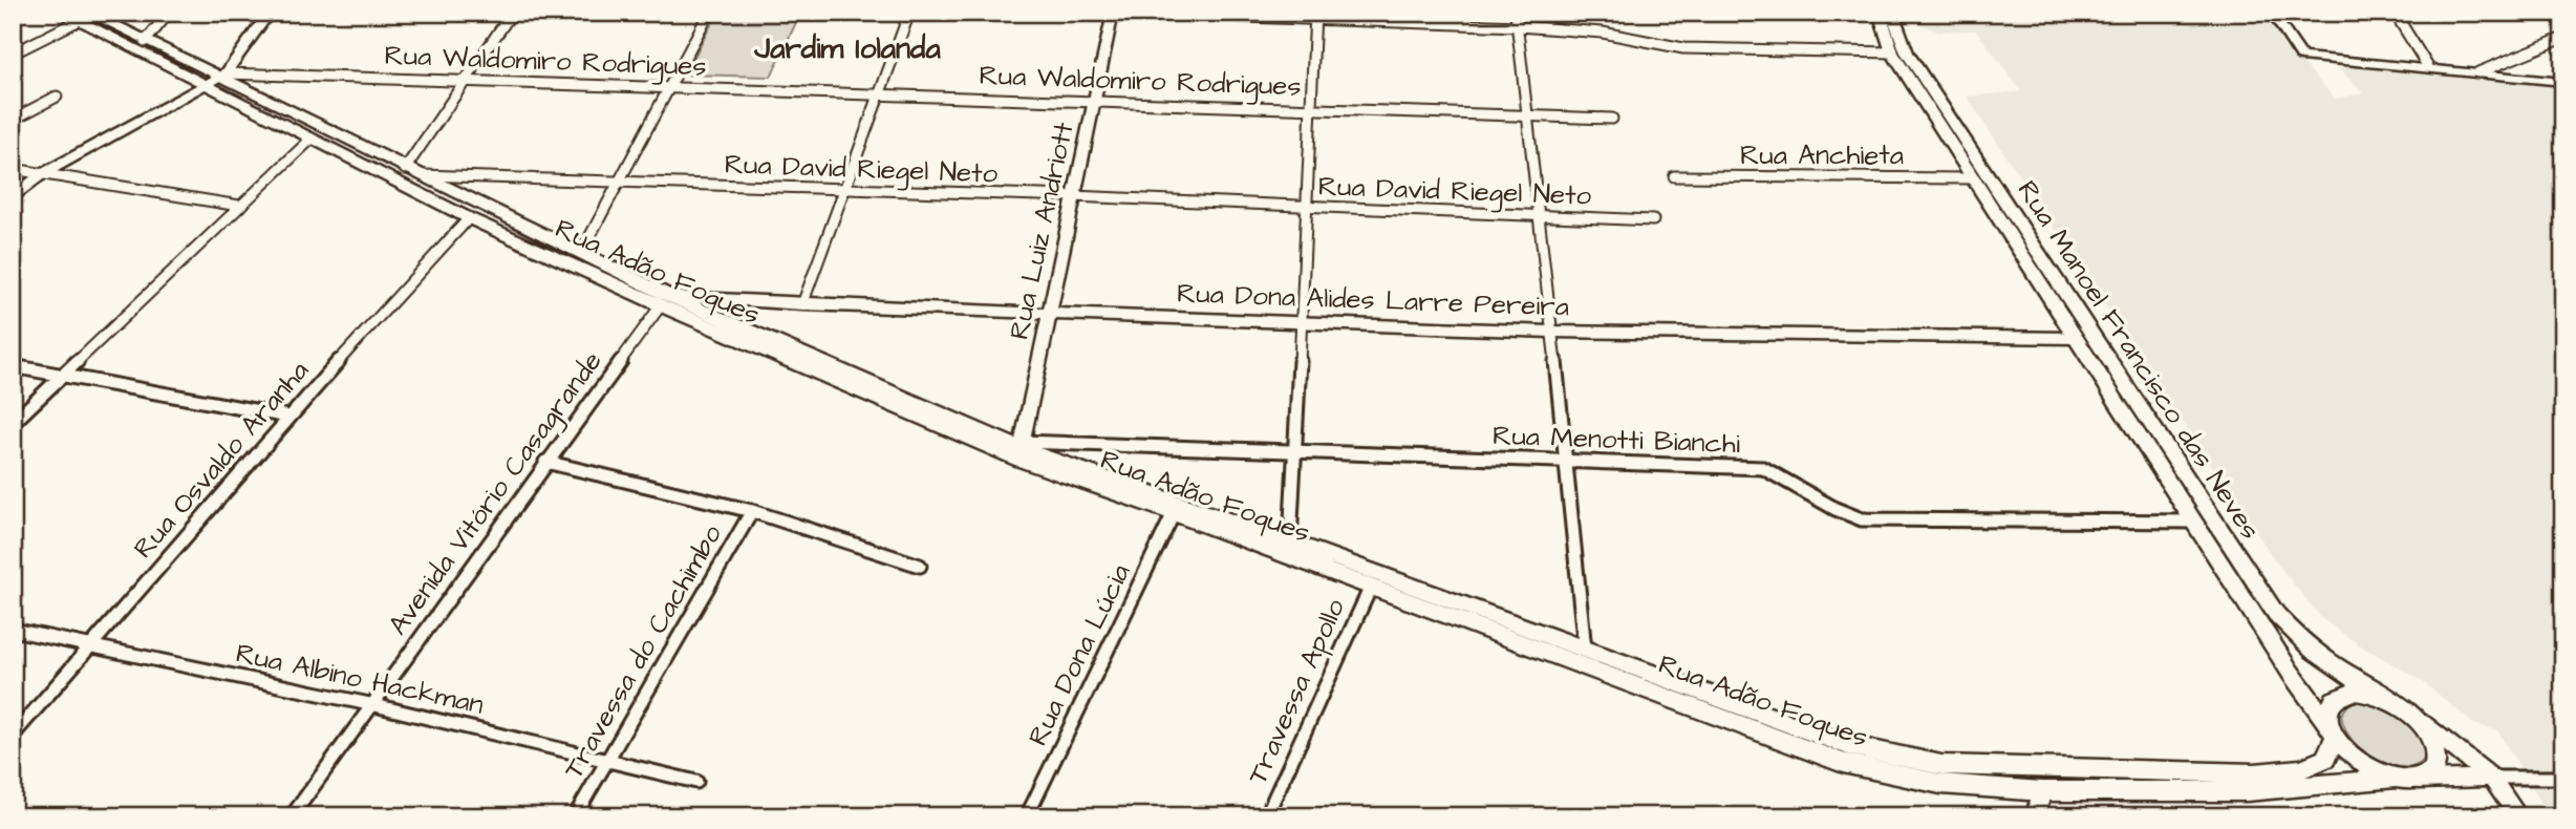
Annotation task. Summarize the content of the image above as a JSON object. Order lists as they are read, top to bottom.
{
  "streets": {
    "main road": ["Rua Adão Foques", "Rua Manoel Francisco das Neves"],
    "street": [
      "Rua Waldomiro Rodrigues",
      "Rua Anchieta",
      "Rua David Riegel Neto",
      "Rua Luiz Andriott",
      "Rua Dona Alides Larre Pereira",
      "Rua Menotti Bianchi",
      "Rua Osvaldo Aranha",
      "Avenida Vitório Casagrande",
      "Travessa do Cachimbo",
      "Rua Dona Lúcia",
      "Rua Albino Hackman",
      "Travessa Apollo"
    ]
  },
  "crossings": [
    ["Rua Waldomiro Rodrigues", "Rua Luiz Andriott"],
    ["Rua Waldomiro Rodrigues", "Rua Adão Foques"],
    ["Rua Anchieta", "Rua Manoel Francisco das Neves"],
    ["Rua David Riegel Neto", "Rua Luiz Andriott"],
    ["Rua David Riegel Neto", "Rua Adão Foques"],
    ["Rua Luiz Andriott", "Rua Adão Foques"],
    ["Rua Luiz Andriott", "Rua Dona Alides Larre Pereira"],
    ["Rua Luiz Andriott", "Rua Menotti Bianchi"],
    ["Rua Adão Foques", "Rua Dona Alides Larre Pereira"],
    ["Rua Adão Foques", "Rua Manoel Francisco das Neves"],
    ["Rua Adão Foques", "Rua Menotti Bianchi"],
    ["Rua Adão Foques", "Rua Osvaldo Aranha"],
    ["Rua Adão Foques", "Avenida Vitório Casagrande"],
    ["Rua Adão Foques", "Rua Dona Lúcia"],
    ["Rua Adão Foques", "Travessa Apollo"],
    ["Rua Dona Alides Larre Pereira", "Rua Manoel Francisco das Neves"],
    ["Rua Dona Alides Larre Pereira", "Avenida Vitório Casagrande"],
    ["Rua Manoel Francisco das Neves", "Rua Menotti Bianchi"],
    ["Rua Osvaldo Aranha", "Rua Albino Hackman"],
    ["Avenida Vitório Casagrande", "Rua Albino Hackman"],
    ["Travessa do Cachimbo", "Rua Albino Hackman"]
  ],
  "districts": ["Jardim Iolanda"]
}
